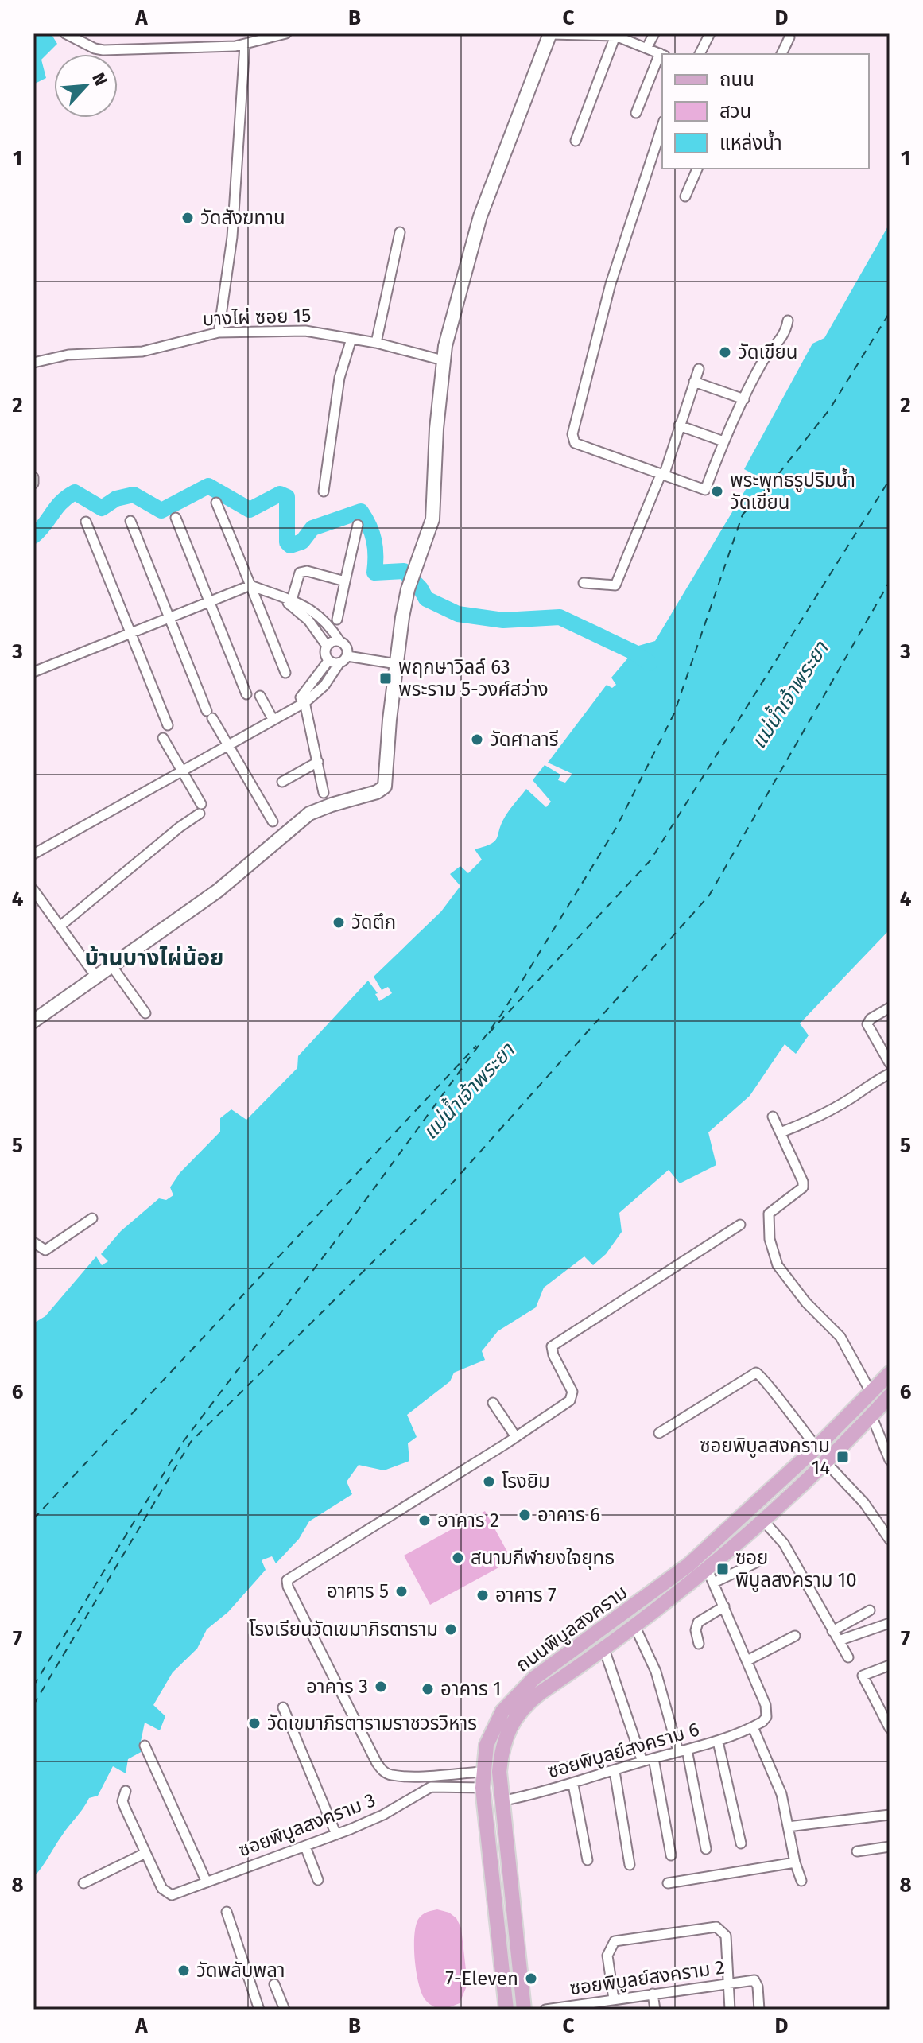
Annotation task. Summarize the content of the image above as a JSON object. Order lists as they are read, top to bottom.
{
  "streets": {
    "main road": ["ถนนพิบูลสงคราม"],
    "street": [
      "บางไผ่ ซอย 15",
      "ซอยพิบูลย์สงคราม 6",
      "ซอยพิบูลสงคราม 3",
      "ซอยพิบูลย์สงคราม 2"
    ]
  },
  "crossings": [
    ["ถนนพิบูลสงคราม", "ซอยพิบูลย์สงคราม 6"]
  ],
  "districts": ["บ้านบางไผ่น้อย"],
  "water": ["แม่น้ำเจ้าพระยา"],
  "places": {
    "other": [
      "วัดสังฆทาน",
      "วัดเขียน",
      "พระพุทธรูปริมน้ำ วัดเขียน",
      "วัดศาลารี",
      "วัดตึก",
      "โรงยิม",
      "อาคาร 6",
      "อาคาร 2",
      "สนามกีฬายงใจยุทธ",
      "อาคาร 5",
      "อาคาร 7",
      "โรงเรียนวัดเขมาภิรตาราม",
      "อาคาร 3",
      "อาคาร 1",
      "วัดเขมาภิรตารามราชวรวิหาร",
      "วัดพลับพลา",
      "7-Eleven"
    ],
    "transit": ["พฤกษาวิลล์ 63 พระราม 5-วงศ์สว่าง", "ซอยพิบูลสงคราม 14", "ซอย พิบูลสงคราม 10"]
  },
  "legend": ["ถนน", "สวน", "แหล่งน้ำ"],
  "north": "top right",
  "grid": {
    "columns": [
      "A",
      "B",
      "C",
      "D"
    ],
    "rows": [
      "1",
      "2",
      "3",
      "4",
      "5",
      "6",
      "7",
      "8"
    ]
  }
}
